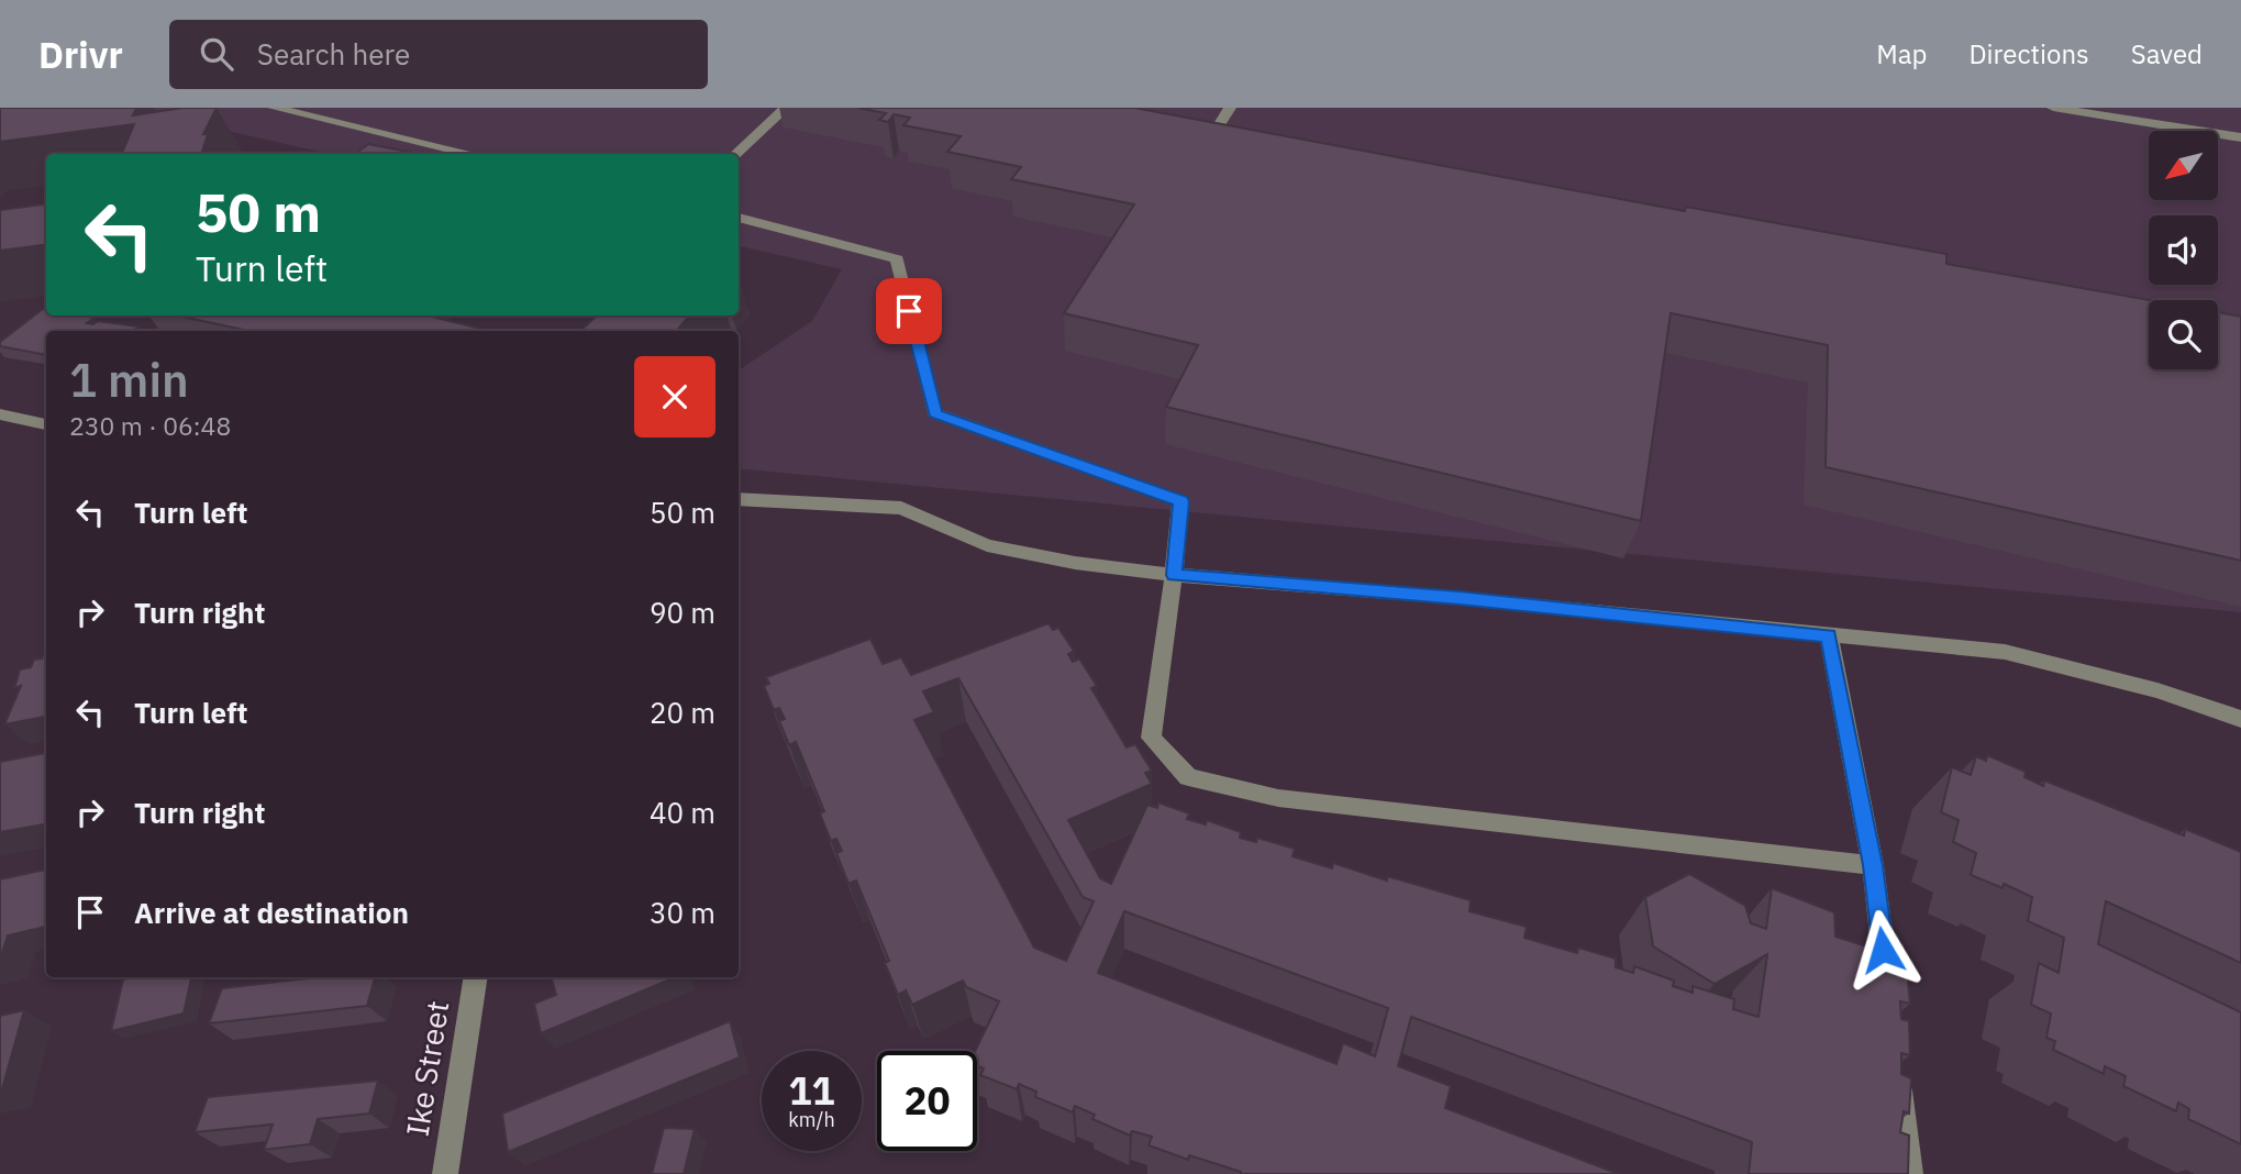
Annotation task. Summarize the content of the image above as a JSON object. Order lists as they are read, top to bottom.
{
  "streets": {
    "street": ["Ike Street"]
  },
  "north": "bottom left",
  "page": {
    "header": "Drivr",
    "search": "Search here",
    "nav": ["Map", "Directions", "Saved"],
    "turn": ["50 m", "Turn left"],
    "heading": ["1 min", "230 m · 06:48"],
    "list": [
      {
        "name": "Turn left",
        "value": "50 m"
      },
      {
        "name": "Turn right",
        "value": "90 m"
      },
      {
        "name": "Turn left",
        "value": "20 m"
      },
      {
        "name": "Turn right",
        "value": "40 m"
      },
      {
        "name": "Arrive at destination",
        "value": "30 m"
      }
    ],
    "speed": "11 km/h",
    "limit": "20"
  }
}
